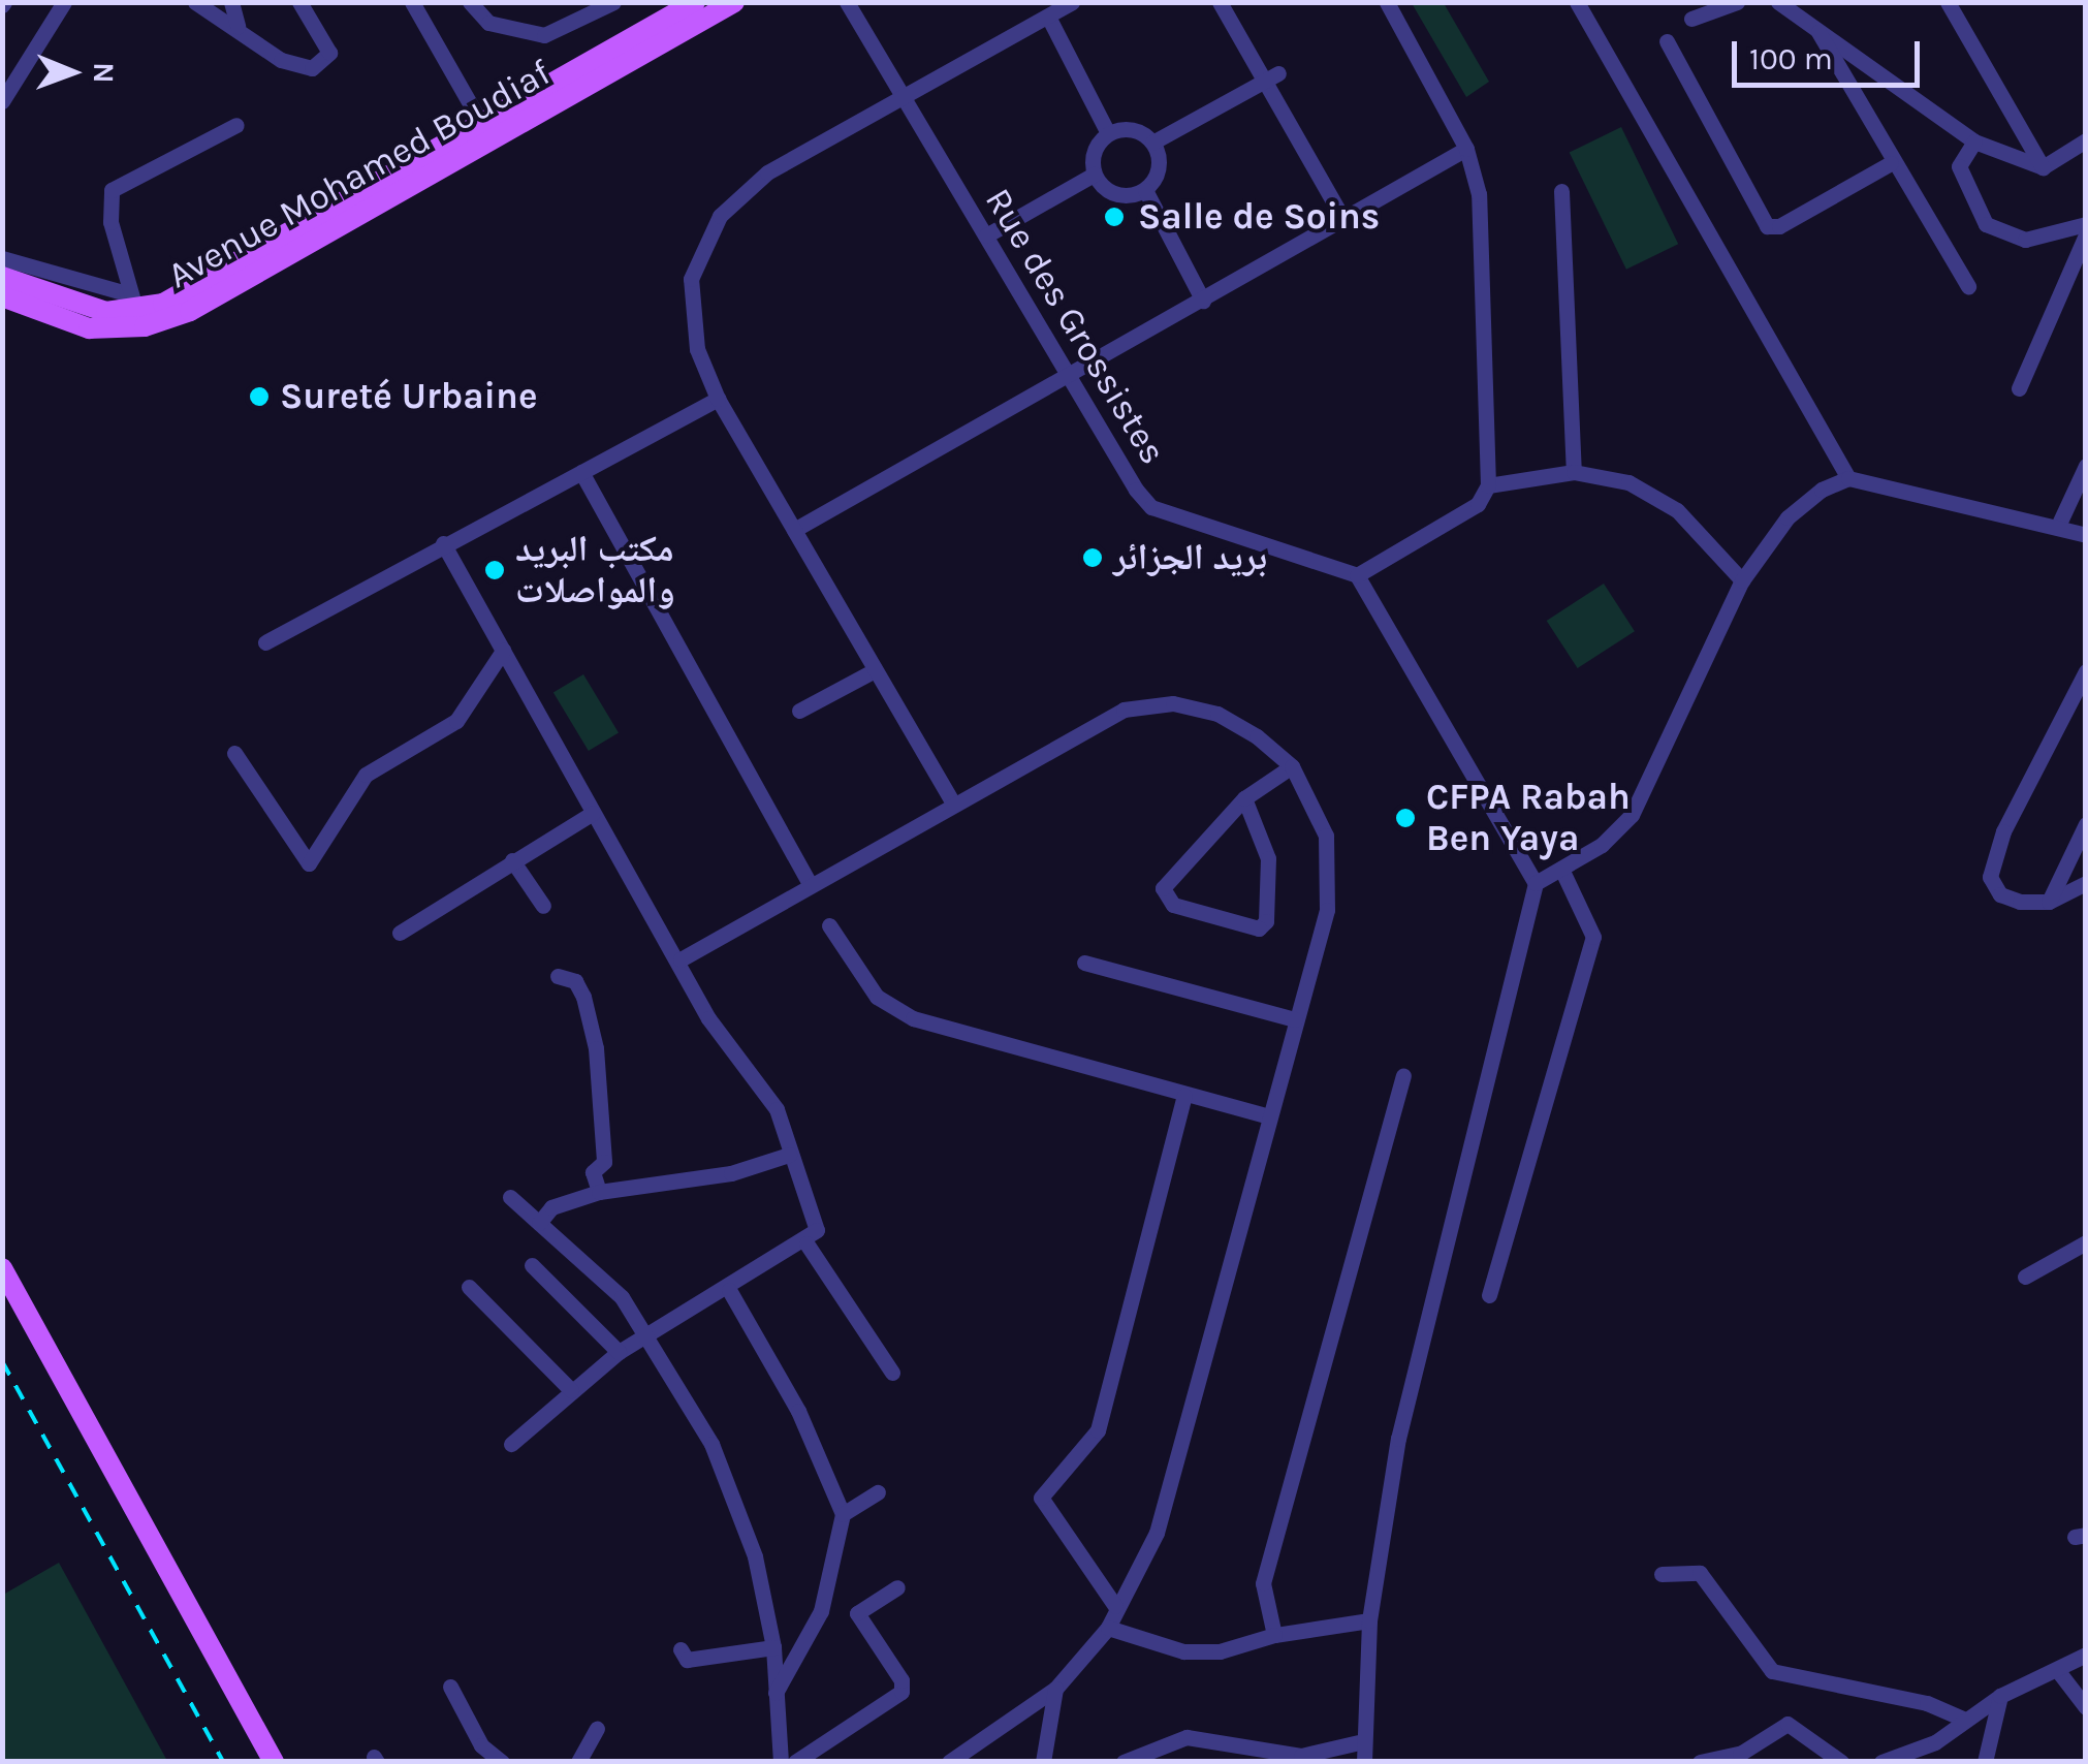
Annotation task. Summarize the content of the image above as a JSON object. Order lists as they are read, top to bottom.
{
  "streets": {
    "main road": ["Avenue Mohamed Boudiaf"],
    "street": ["Rue des Grossistes"]
  },
  "places": [
    "Salle de Soins",
    "Sureté Urbaine",
    "بريد الجزائر",
    "مكتب البريد والمواصلات",
    "CFPA Rabah Ben Yaya"
  ],
  "scale_bar": "100 m",
  "north": "right"
}
